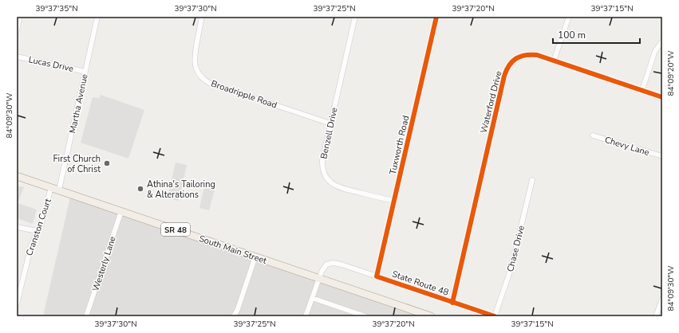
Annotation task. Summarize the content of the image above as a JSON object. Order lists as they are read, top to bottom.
{
  "streets": {
    "main road": ["SR 48", "South Main Street"],
    "street": [
      "Lucas Drive",
      "Broadripple Road",
      "Waterford Drive",
      "Martha Avenue",
      "Benzell Drive",
      "Tuxworth Road",
      "Chevy Lane",
      "Cranston Court",
      "Chase Drive",
      "Westerly Lane",
      "State Route 48"
    ]
  },
  "crossings": [
    ["Lucas Drive", "Martha Avenue"],
    ["Broadripple Road", "Benzell Drive"],
    ["Waterford Drive", "State Route 48"],
    ["Martha Avenue", "South Main Street"],
    ["Benzell Drive", "Tuxworth Road"],
    ["Tuxworth Road", "State Route 48"],
    ["Cranston Court", "South Main Street"],
    ["Chase Drive", "State Route 48"],
    ["South Main Street", "Westerly Lane"],
    ["South Main Street", "State Route 48"]
  ],
  "places": ["First Church of Christ", "Athina's Tailoring & Alterations"],
  "scale_bar": "100 m",
  "coordinates": [
    "39°37'35\"N",
    "39°37'30\"N",
    "39°37'25\"N",
    "39°37'20\"N",
    "39°37'15\"N",
    "84°09'20\"W",
    "84°09'30\"W"
  ]
}
